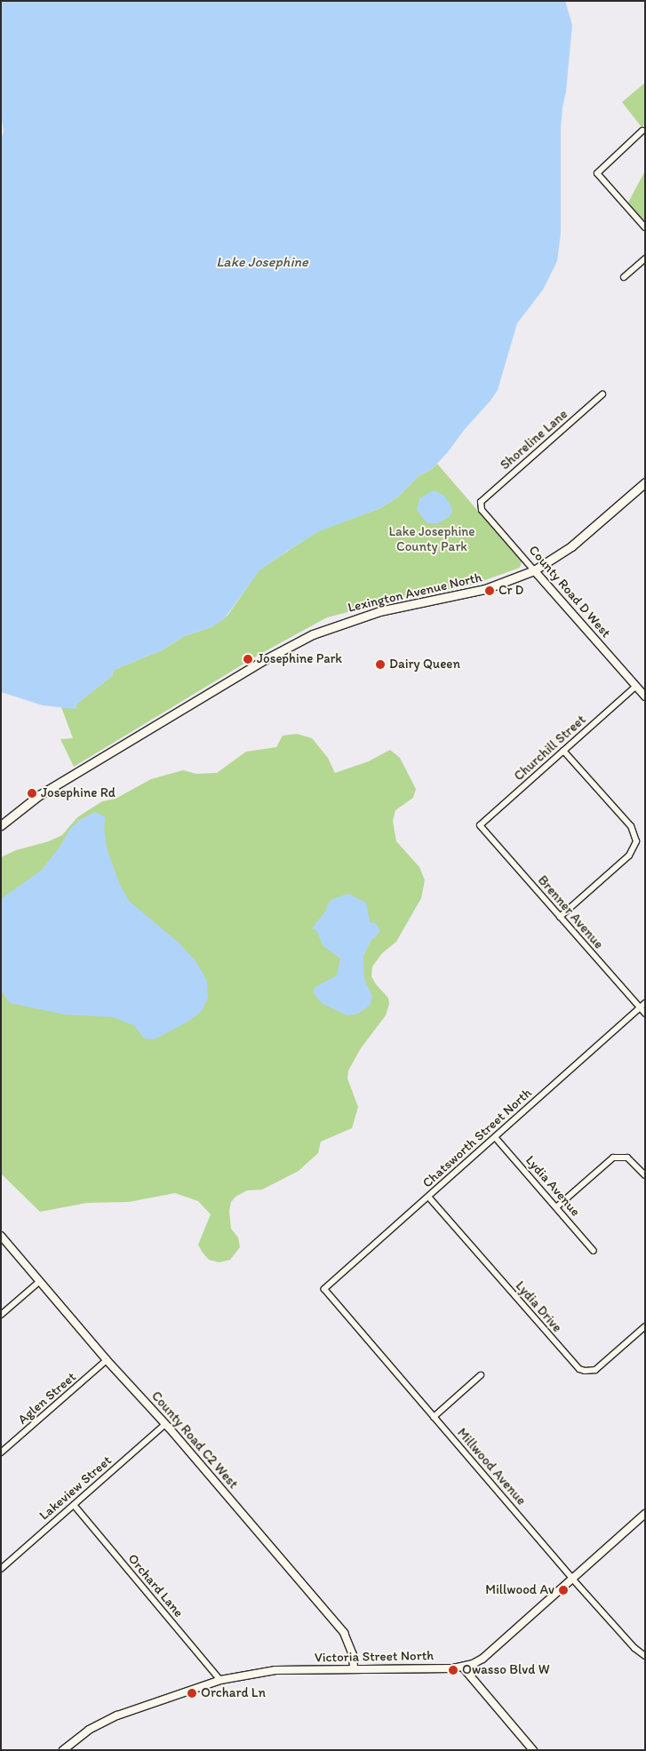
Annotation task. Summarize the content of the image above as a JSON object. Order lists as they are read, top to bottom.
{
  "streets": {
    "main road": ["Lexington Avenue North"],
    "street": [
      "Shoreline Lane",
      "County Road D West",
      "Churchill Street",
      "Brenner Avenue",
      "Chatsworth Street North",
      "Lydia Avenue",
      "Lydia Drive",
      "Aglen Street",
      "County Road C2 West",
      "Millwood Avenue",
      "Lakeview Street",
      "Orchard Lane",
      "Victoria Street North"
    ]
  },
  "crossings": [
    ["Shoreline Lane", "County Road D West"],
    ["County Road D West", "Lexington Avenue North"],
    ["County Road D West", "Churchill Street"],
    ["Churchill Street", "Brenner Avenue"],
    ["Brenner Avenue", "Chatsworth Street North"],
    ["Chatsworth Street North", "Lydia Avenue"],
    ["Chatsworth Street North", "Lydia Drive"],
    ["Chatsworth Street North", "Millwood Avenue"],
    ["Aglen Street", "County Road C2 West"],
    ["County Road C2 West", "Lakeview Street"],
    ["County Road C2 West", "Victoria Street North"],
    ["Millwood Avenue", "Victoria Street North"],
    ["Lakeview Street", "Orchard Lane"],
    ["Orchard Lane", "Victoria Street North"]
  ],
  "water": ["Lake Josephine"],
  "parks": ["Lake Josephine County Park"],
  "places": [
    "Cr D",
    "Josephine Park",
    "Dairy Queen",
    "Josephine Rd",
    "Millwood Av",
    "Owasso Blvd W",
    "Orchard Ln"
  ]
}
